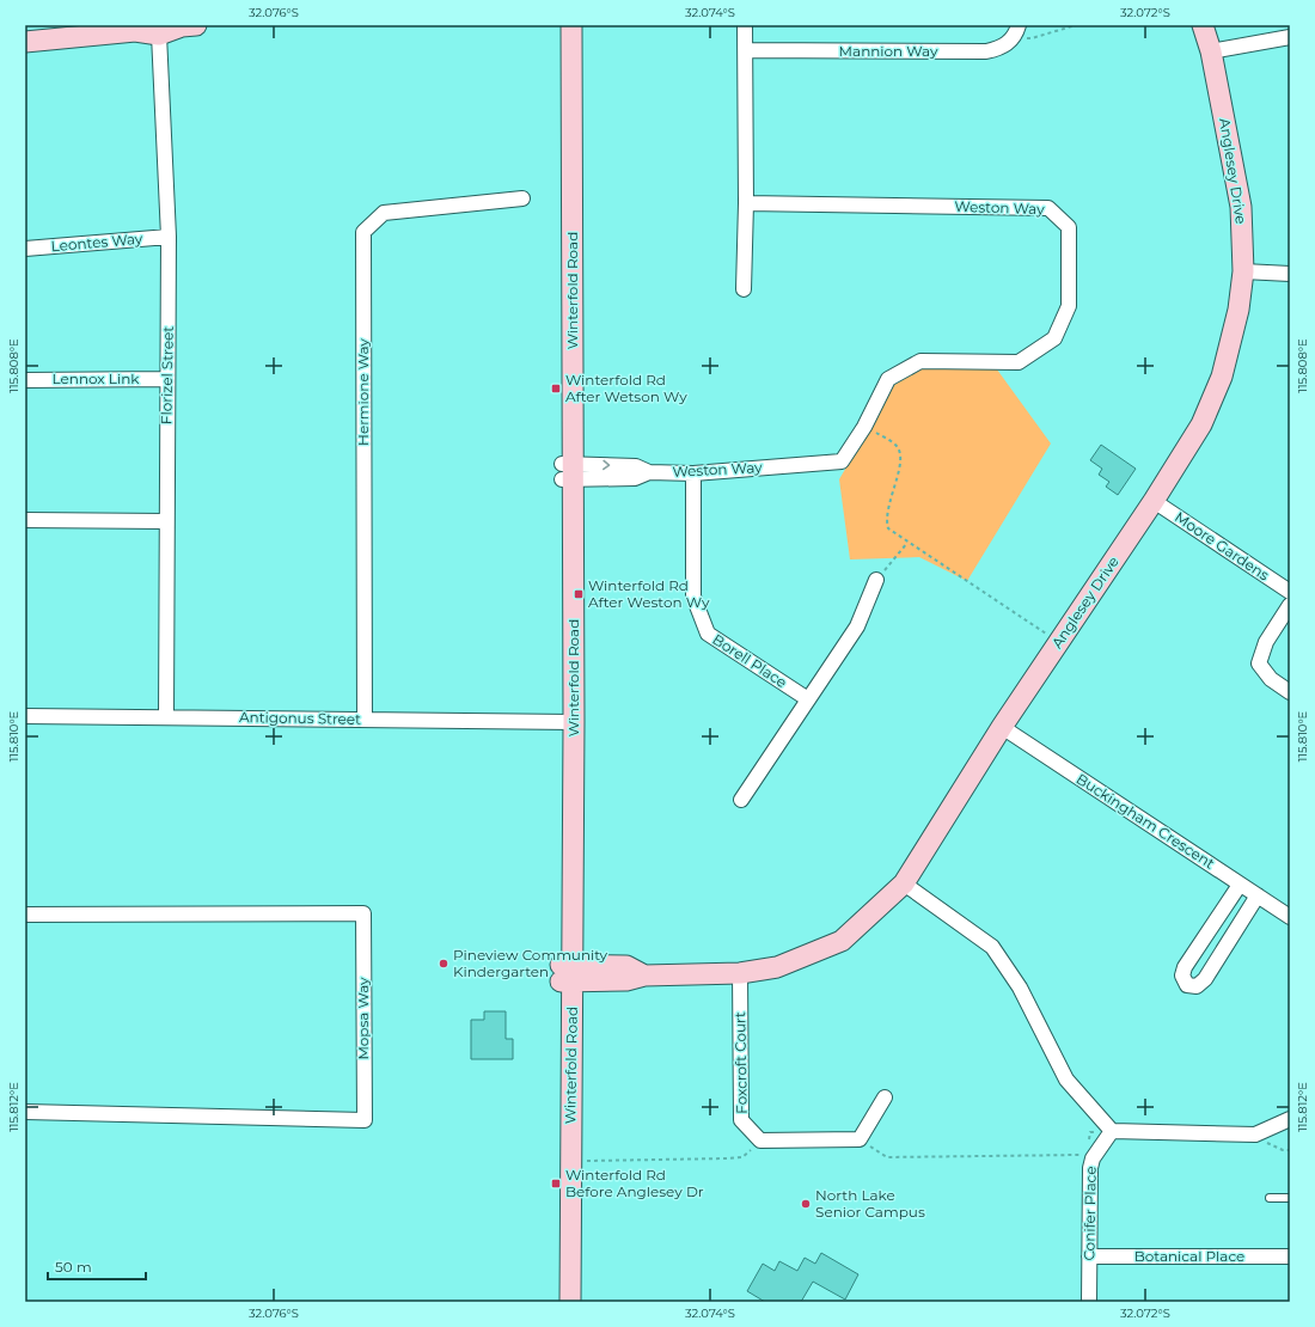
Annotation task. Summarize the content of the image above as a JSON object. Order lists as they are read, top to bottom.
{
  "streets": {
    "main road": ["Anglesey Drive", "Winterfold Road"],
    "street": [
      "Mannion Way",
      "Weston Way",
      "Leontes Way",
      "Florizel Street",
      "Lennox Link",
      "Hermione Way",
      "Moore Gardens",
      "Borell Place",
      "Antigonus Street",
      "Buckingham Crescent",
      "Mopsa Way",
      "Foxcroft Court",
      "Conifer Place",
      "Botanical Place"
    ]
  },
  "crossings": [
    ["Anglesey Drive", "Winterfold Road"],
    ["Anglesey Drive", "Moore Gardens"],
    ["Anglesey Drive", "Buckingham Crescent"],
    ["Anglesey Drive", "Foxcroft Court"],
    ["Weston Way", "Winterfold Road"],
    ["Weston Way", "Borell Place"],
    ["Leontes Way", "Florizel Street"],
    ["Winterfold Road", "Antigonus Street"],
    ["Florizel Street", "Lennox Link"],
    ["Florizel Street", "Antigonus Street"],
    ["Hermione Way", "Antigonus Street"],
    ["Conifer Place", "Botanical Place"]
  ],
  "places": {
    "transit": ["Winterfold Rd After Wetson Wy", "Winterfold Rd After Weston Wy", "Winterfold Rd Before Anglesey Dr"],
    "other": ["Pineview Community Kindergarten", "North Lake Senior Campus"]
  },
  "scale_bar": "50 m",
  "coordinates": [
    "32.076°S",
    "32.074°S",
    "32.072°S",
    "115.808°E",
    "115.810°E",
    "115.812°E"
  ]
}
